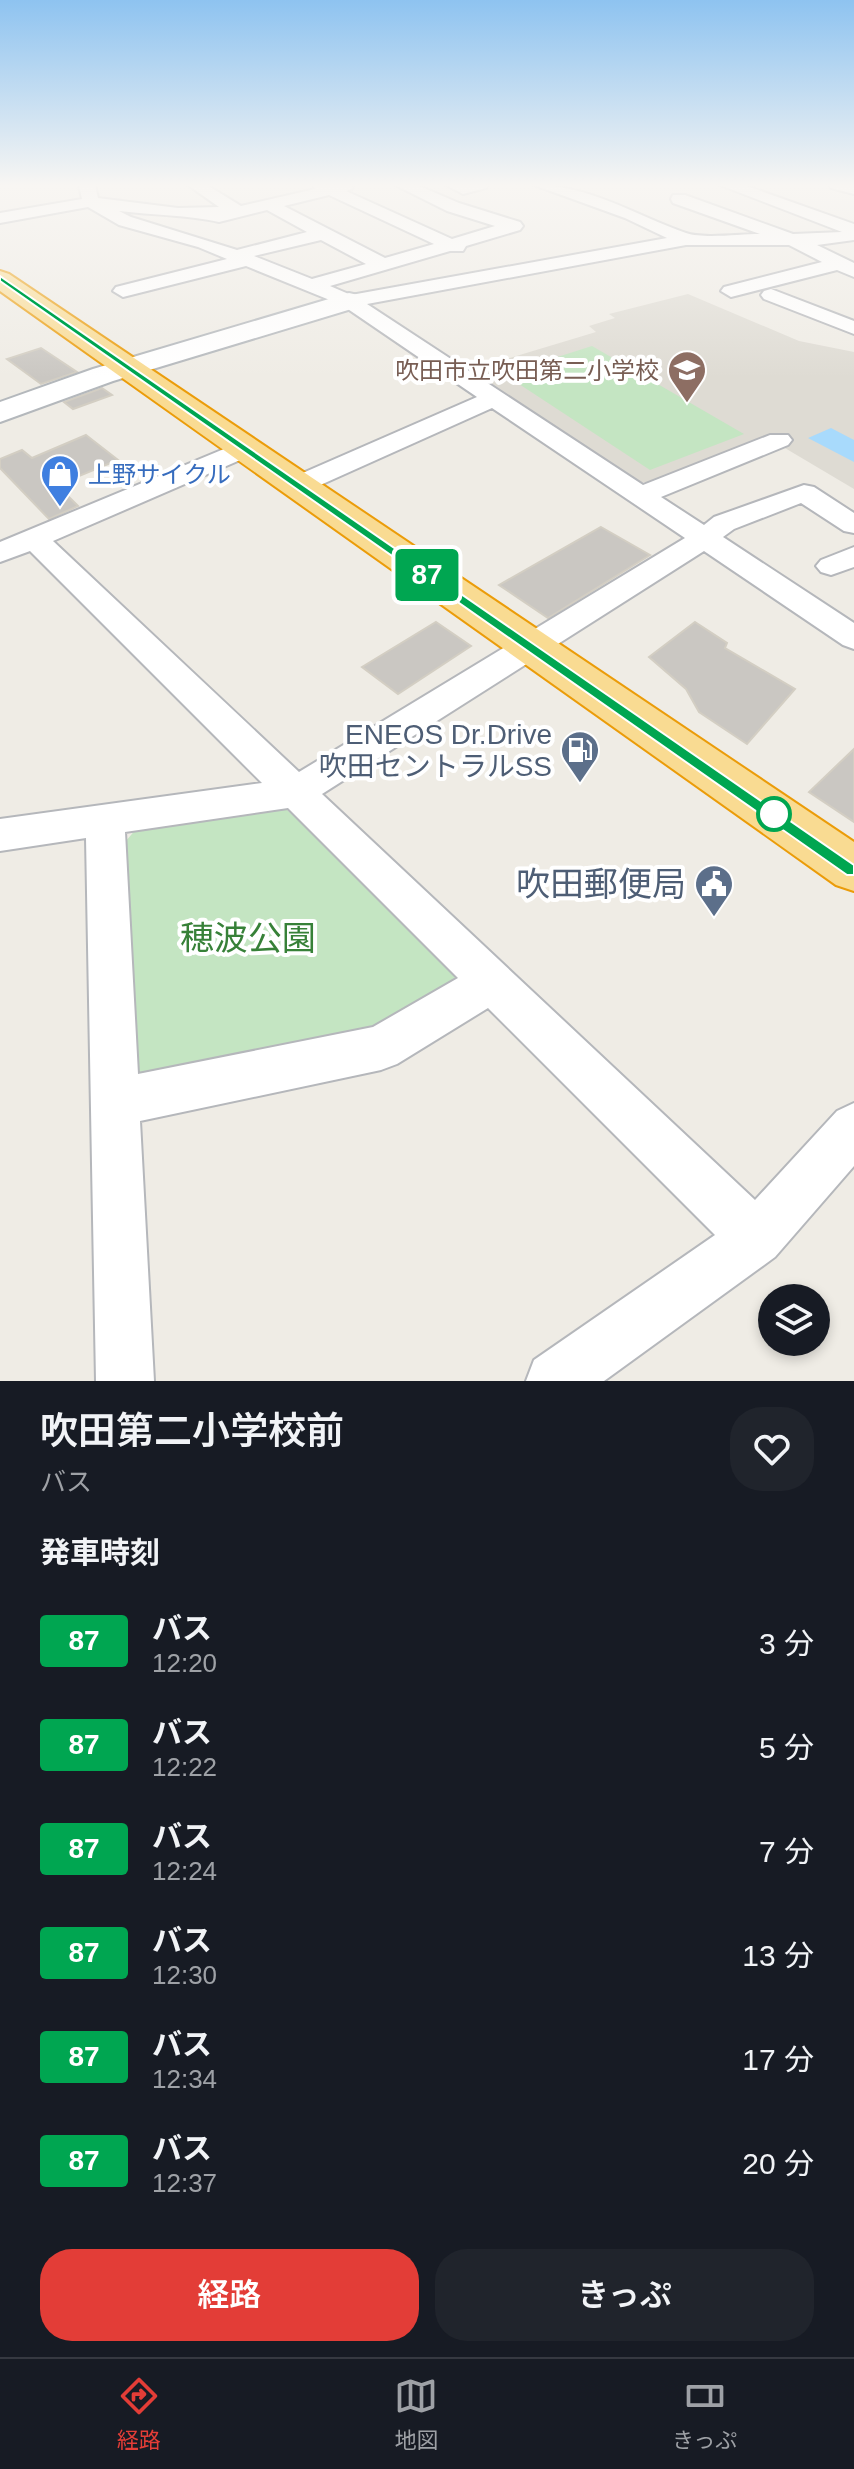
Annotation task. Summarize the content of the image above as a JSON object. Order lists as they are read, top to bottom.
{
  "parks": ["穂波公園"],
  "places": {
    "school or university": ["吹田市立吹田第二小学校"],
    "shop": ["上野サイクル"],
    "fuel station": ["ENEOS Dr.Drive 吹田セントラルSS"],
    "public building": ["吹田郵便局"]
  },
  "lines": ["bus line 87"],
  "page": {
    "on_map": "87",
    "heading": [
      ["吹田第二小学校前", "バス"],
      "発車時刻"
    ],
    "list": [
      {
        "mark": "87",
        "name": "バス",
        "note": "12:20",
        "value": "3 分"
      },
      {
        "mark": "87",
        "name": "バス",
        "note": "12:22",
        "value": "5 分"
      },
      {
        "mark": "87",
        "name": "バス",
        "note": "12:24",
        "value": "7 分"
      },
      {
        "mark": "87",
        "name": "バス",
        "note": "12:30",
        "value": "13 分"
      },
      {
        "mark": "87",
        "name": "バス",
        "note": "12:34",
        "value": "17 分"
      },
      {
        "mark": "87",
        "name": "バス",
        "note": "12:37",
        "value": "20 分"
      }
    ],
    "buttons": ["経路", "きっぷ"],
    "tabs": ["経路", "地図", "きっぷ"]
  }
}
